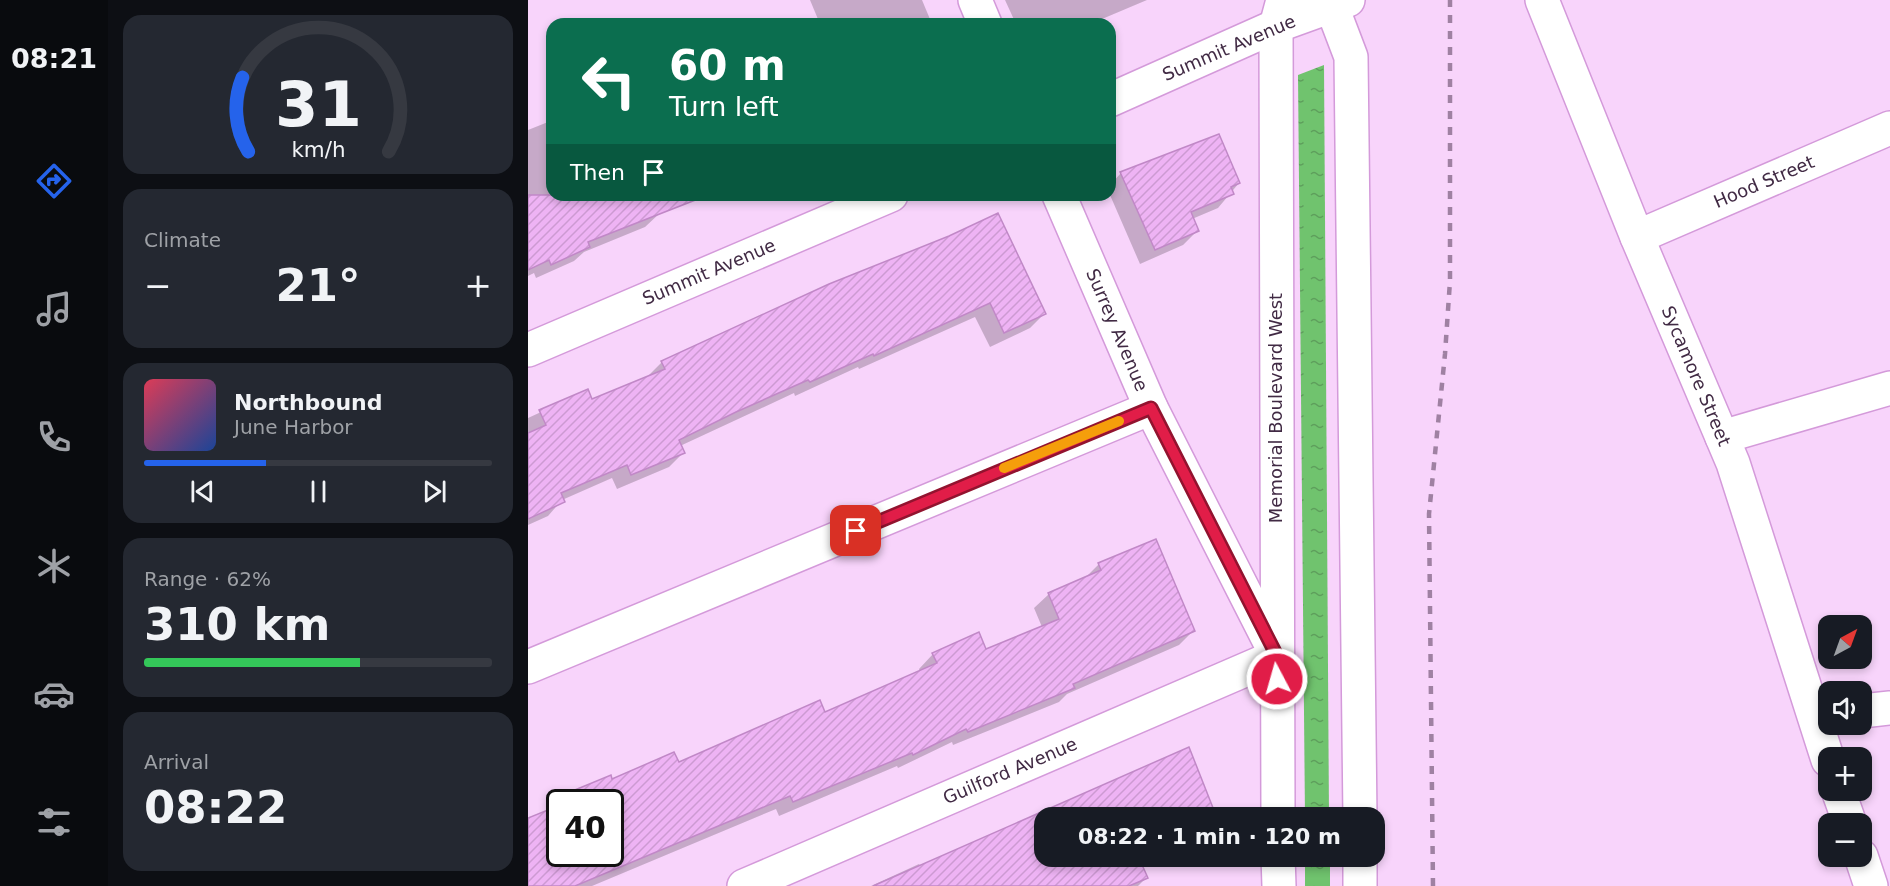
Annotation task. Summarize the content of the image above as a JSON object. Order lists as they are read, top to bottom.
{
  "streets": {
    "street": [
      "Summit Avenue",
      "Hood Street",
      "Surrey Avenue",
      "Sycamore Street",
      "Memorial Boulevard West",
      "Guilford Avenue"
    ]
  },
  "crossings": [
    ["Summit Avenue", "Memorial Boulevard West"],
    ["Hood Street", "Sycamore Street"],
    ["Surrey Avenue", "Memorial Boulevard West"],
    ["Surrey Avenue", "Guilford Avenue"],
    ["Memorial Boulevard West", "Guilford Avenue"]
  ],
  "north": "top right",
  "page": {
    "tabs": "08:21",
    "turn": ["60 m", "Turn left"],
    "then": "Then",
    "tile": [
      "Climate",
      ["Range · 62%", "310 km"],
      ["Arrival", "08:22"]
    ],
    "heat": ["−", "21°", "+"],
    "song": ["Northbound", "June Harbor"],
    "map_buttons": ["+", "−"],
    "limit": "40",
    "trip": "08:22 · 1 min · 120 m",
    "gauge": ["31", "km/h"]
  }
}
